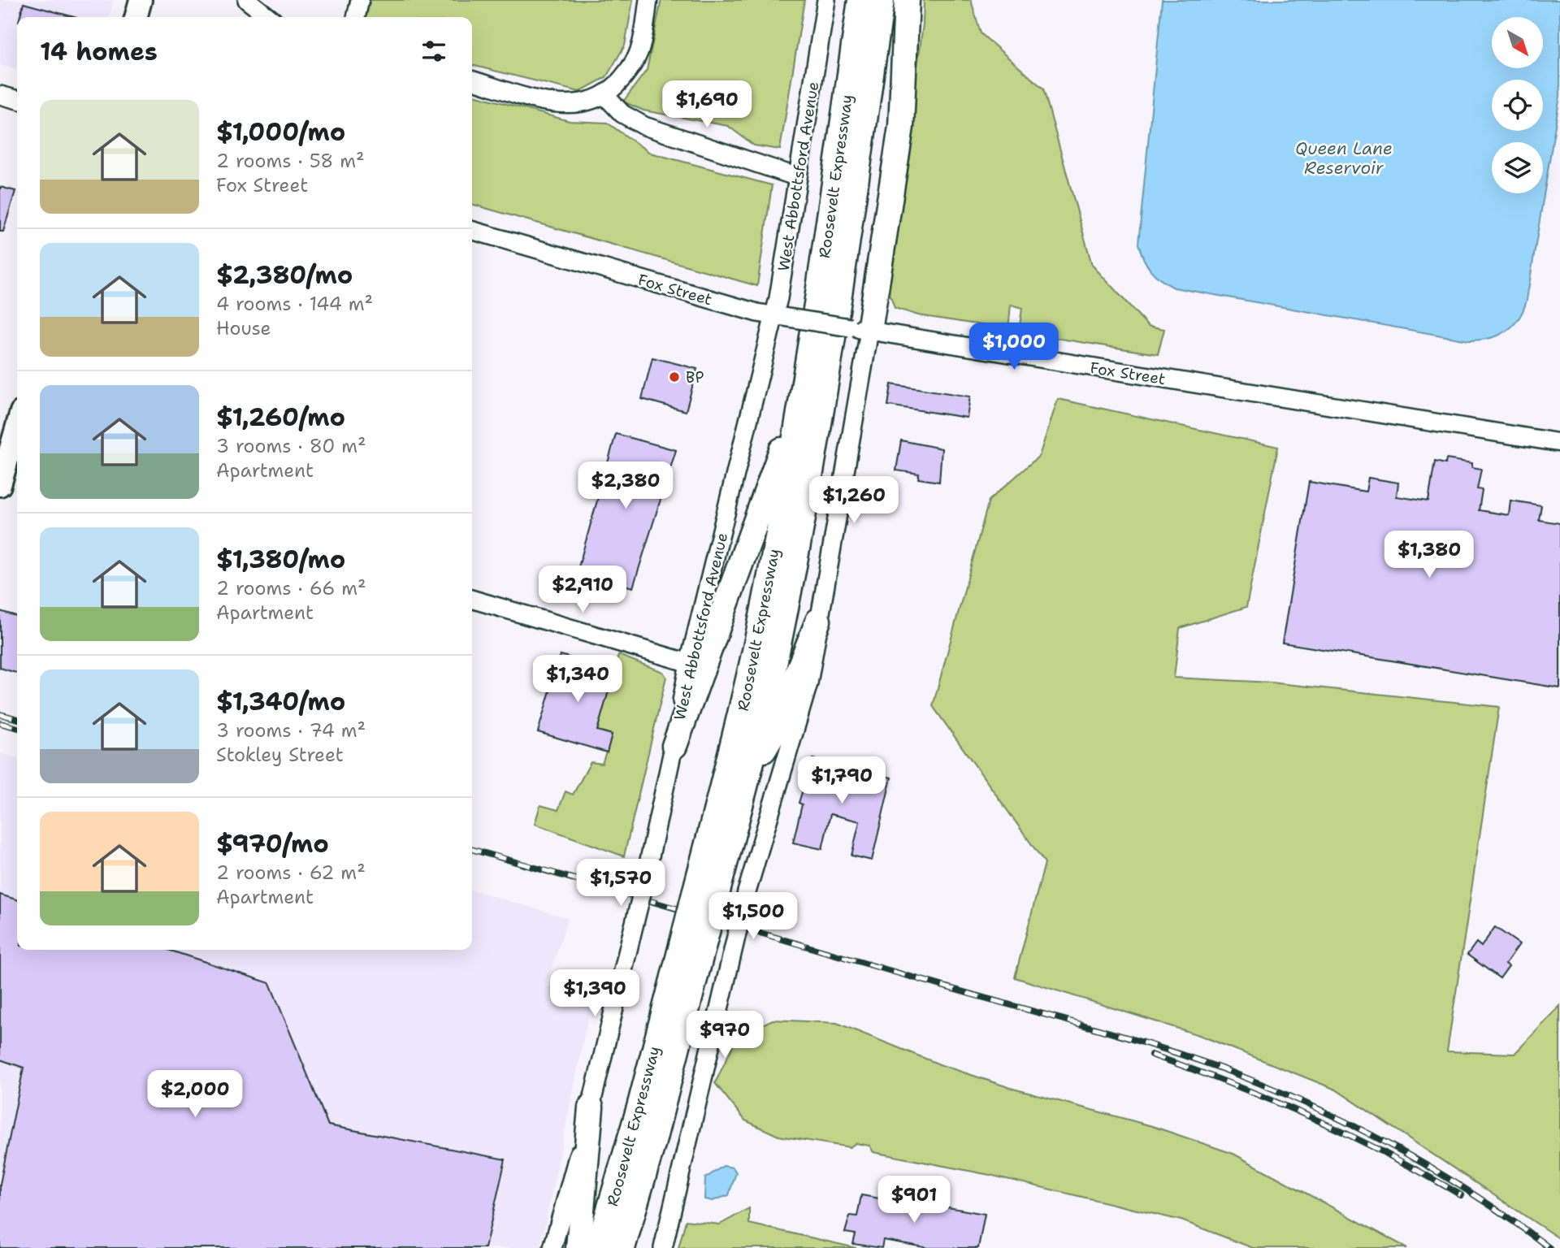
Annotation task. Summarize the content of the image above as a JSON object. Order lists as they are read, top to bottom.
{
  "streets": {
    "highway": ["Roosevelt Expressway"],
    "street": ["West Abbottsford Avenue", "Fox Street"]
  },
  "crossings": [
    ["West Abbottsford Avenue", "Fox Street"]
  ],
  "water": ["Queen Lane Reservoir"],
  "places": ["BP"],
  "north": "bottom right",
  "page": {
    "heading": "14 homes",
    "price": [
      "$1,690",
      "$1,000",
      "$2,380",
      "$1,260",
      "$1,380",
      "$2,910",
      "$1,340",
      "$1,790",
      "$1,570",
      "$1,500",
      "$1,390",
      "$970",
      "$2,000",
      "$901"
    ],
    "list": [
      {
        "name": "$1,000/mo",
        "note": "2 rooms · 58 m² · Fox Street"
      },
      {
        "name": "$2,380/mo",
        "note": "4 rooms · 144 m² · House"
      },
      {
        "name": "$1,260/mo",
        "note": "3 rooms · 80 m² · Apartment"
      },
      {
        "name": "$1,380/mo",
        "note": "2 rooms · 66 m² · Apartment"
      },
      {
        "name": "$1,340/mo",
        "note": "3 rooms · 74 m² · Stokley Street"
      },
      {
        "name": "$970/mo",
        "note": "2 rooms · 62 m² · Apartment"
      }
    ]
  }
}
